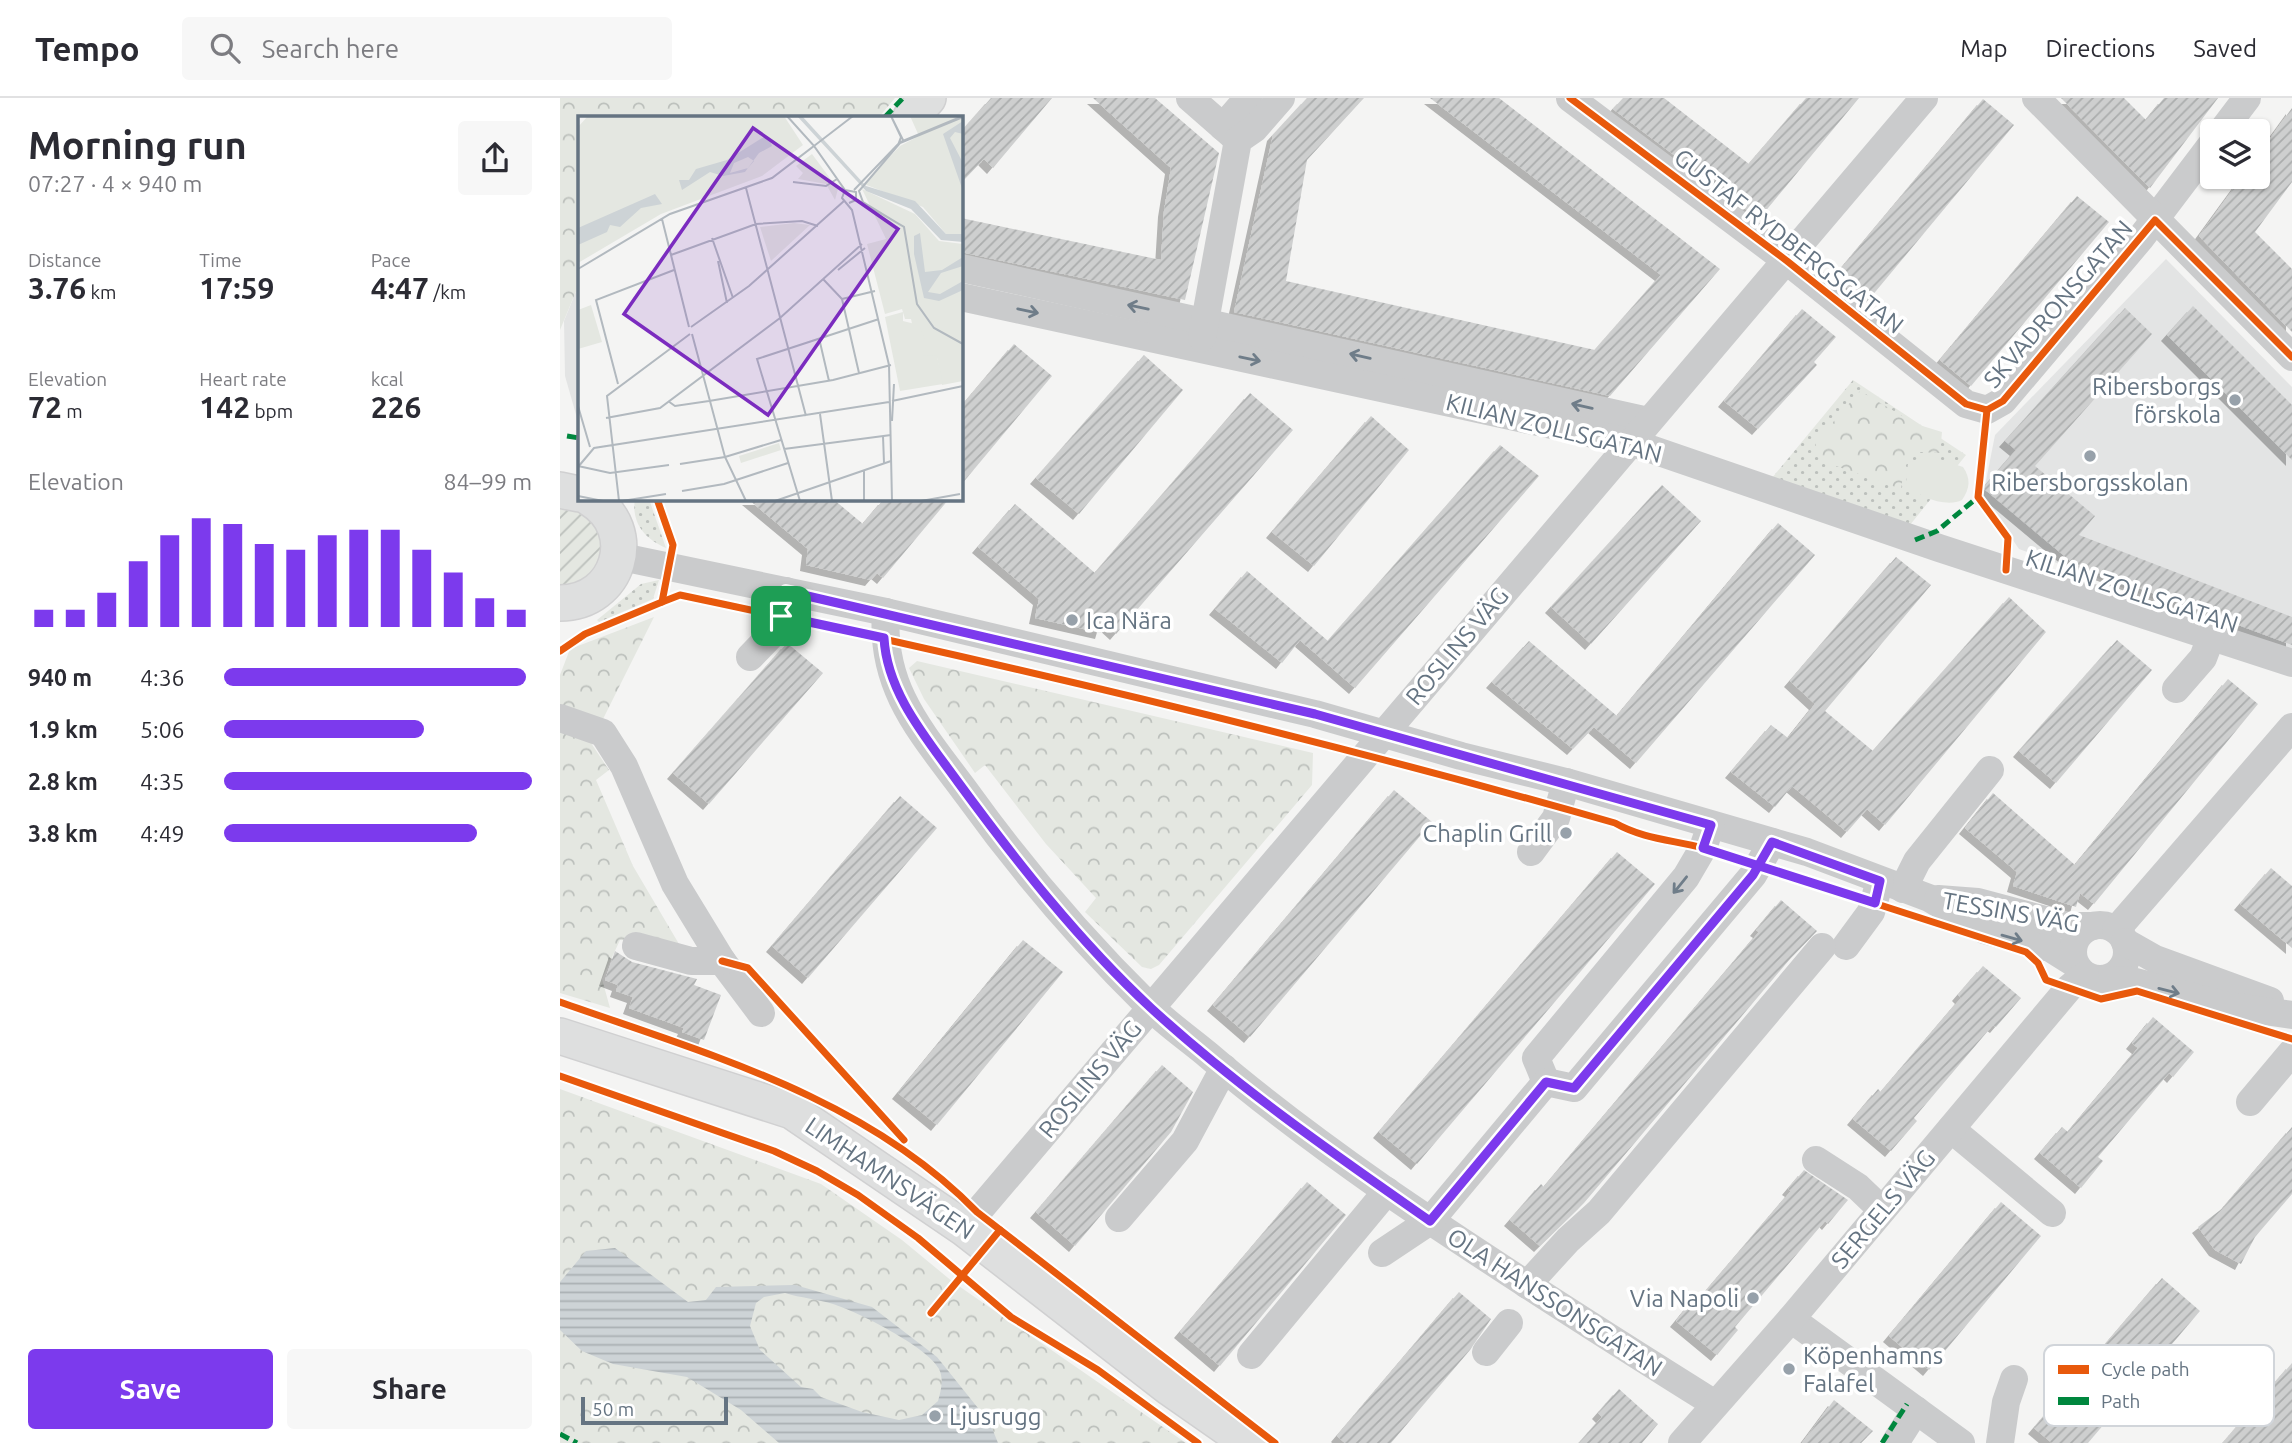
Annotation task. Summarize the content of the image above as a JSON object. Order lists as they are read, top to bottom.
{
  "streets": {
    "main road": ["LIMHAMNSVÄGEN"],
    "street": [
      "GUSTAF RYDBERGSGATAN",
      "SKVADRONSGATAN",
      "KILIAN ZOLLSGATAN",
      "ROSLINS VÄG",
      "TESSINS VÄG",
      "SERGELS VÄG",
      "OLA HANSSONSGATAN"
    ]
  },
  "crossings": [
    ["GUSTAF RYDBERGSGATAN", "SKVADRONSGATAN"],
    ["GUSTAF RYDBERGSGATAN", "ROSLINS VÄG"],
    ["KILIAN ZOLLSGATAN", "ROSLINS VÄG"],
    ["ROSLINS VÄG", "TESSINS VÄG"],
    ["ROSLINS VÄG", "LIMHAMNSVÄGEN"],
    ["ROSLINS VÄG", "OLA HANSSONSGATAN"],
    ["TESSINS VÄG", "SERGELS VÄG"],
    ["TESSINS VÄG", "OLA HANSSONSGATAN"],
    ["SERGELS VÄG", "OLA HANSSONSGATAN"]
  ],
  "places": [
    "Ribersborgs förskola",
    "Ribersborgsskolan",
    "Ica Nära",
    "Chaplin Grill",
    "Via Napoli",
    "Köpenhamns Falafel",
    "Ljusrugg"
  ],
  "legend": ["Cycle path", "Path"],
  "scale_bar": "50 m",
  "page": {
    "header": "Tempo",
    "search": "Search here",
    "nav": ["Map", "Directions", "Saved"],
    "heading": ["Morning run", "07:27 · 4 × 940 m"],
    "stats": [
      ["Distance", "3.76 km"],
      ["Time", "17:59"],
      ["Pace", "4:47 /km"],
      ["Elevation", "72 m"],
      ["Heart rate", "142 bpm"],
      ["kcal", "226"]
    ],
    "chart": ["Elevation", "84–99 m"],
    "list": [
      {
        "name": "940 m",
        "note": "4:36"
      },
      {
        "name": "1.9 km",
        "note": "5:06"
      },
      {
        "name": "2.8 km",
        "note": "4:35"
      },
      {
        "name": "3.8 km",
        "note": "4:49"
      }
    ],
    "buttons": ["Save", "Share"],
    "scale": "50 m"
  }
}
